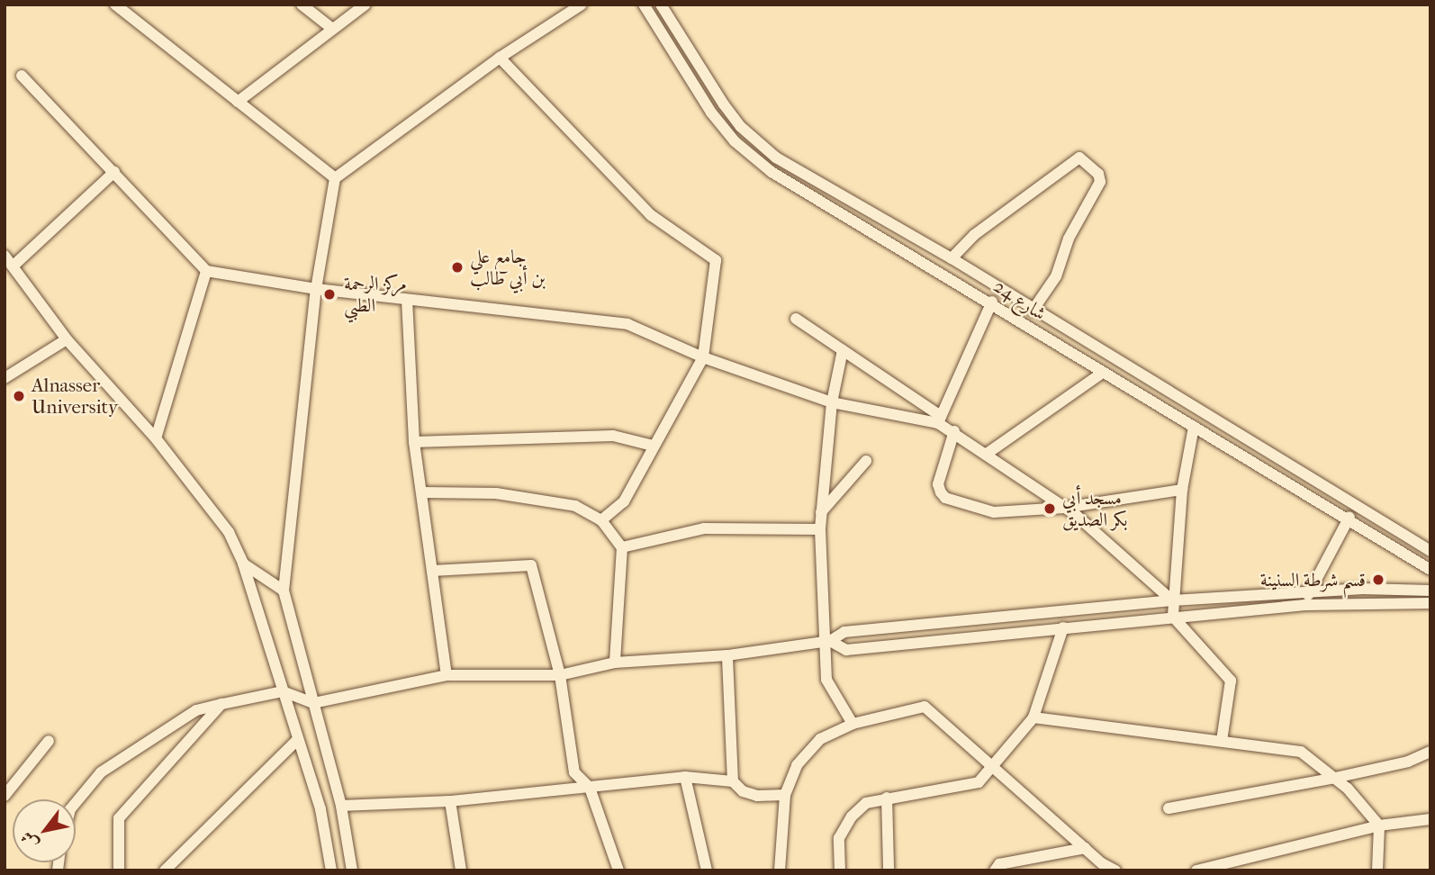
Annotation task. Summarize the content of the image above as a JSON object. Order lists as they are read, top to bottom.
{
  "streets": {
    "street": ["شارع 24"]
  },
  "places": [
    "جامع علي بن أبي طالب",
    "مركز الرحمة الطبي",
    "Alnasser University",
    "مسجد أبي بكر الصديق",
    "قسم شرطة السنينة"
  ],
  "north": "bottom left"
}
